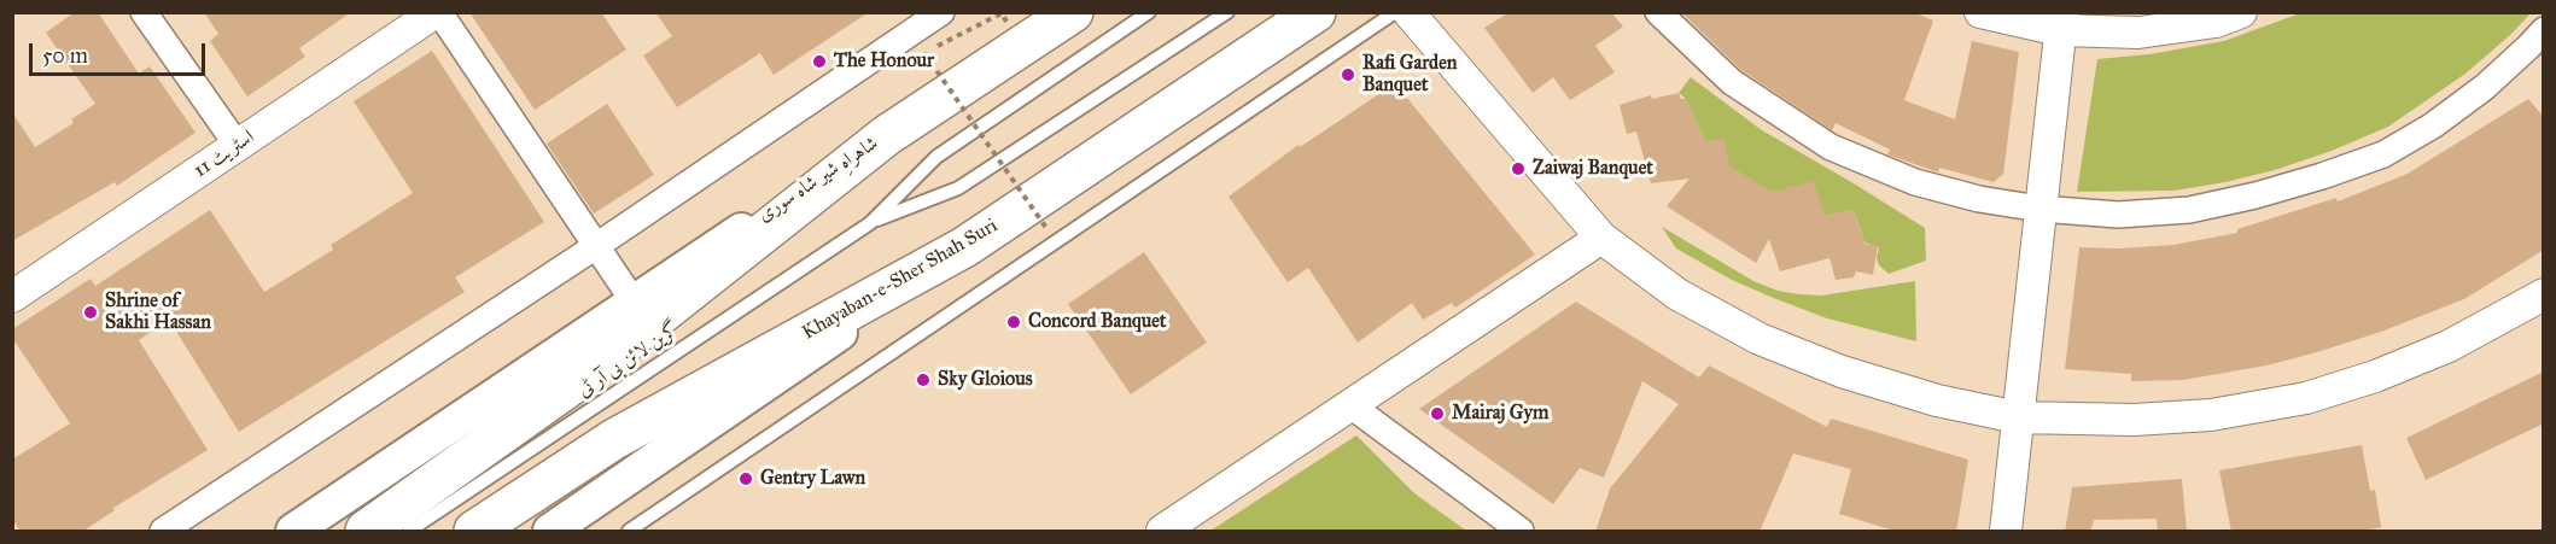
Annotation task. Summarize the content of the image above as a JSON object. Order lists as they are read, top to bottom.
{
  "streets": {
    "main road": ["شاہراہِ شیر شاہ سوری", "Khayaban-e-Sher Shah Suri"],
    "street": ["اسٹریٹ 11"],
    "lane": ["گرین لائن بی آر ٹی"]
  },
  "crossings": [
    ["شاہراہِ شیر شاہ سوری", "گرین لائن بی آر ٹی"]
  ],
  "places": [
    "The Honour",
    "Rafi Garden Banquet",
    "Zaiwaj Banquet",
    "Shrine of Sakhi Hassan",
    "Concord Banquet",
    "Sky Gloious",
    "Mairaj Gym",
    "Gentry Lawn"
  ],
  "scale_bar": "50 m"
}
